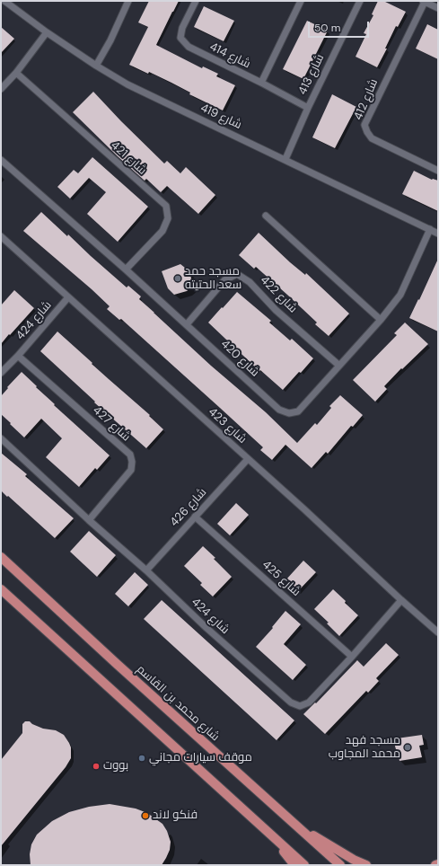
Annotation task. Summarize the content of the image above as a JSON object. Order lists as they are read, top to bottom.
{
  "streets": {
    "main road": ["شارع محمد بن القاسم"],
    "street": [
      "شارع 414",
      "شارع 413",
      "شارع 412",
      "شارع 419",
      "شارع 421",
      "شارع 422",
      "شارع 424",
      "شارع 420",
      "شارع 427",
      "شارع 423",
      "شارع 426",
      "شارع 425"
    ]
  },
  "crossings": [
    ["شارع 414", "شارع 413"],
    ["شارع 413", "شارع 419"],
    ["شارع 419", "شارع 420"],
    ["شارع 421", "شارع 420"],
    ["شارع 422", "شارع 420"],
    ["شارع 424", "شارع 427"],
    ["شارع 424", "شارع 423"],
    ["شارع 424", "شارع 426"],
    ["شارع 424", "شارع 425"],
    ["شارع 423", "شارع 426"],
    ["شارع 426", "شارع 425"]
  ],
  "places": [
    "مسجد حمد سعد الحتيته",
    "مسجد فهد محمد المجاوب",
    "موقف سيارات مجاني",
    "بووت",
    "فنكو لاند"
  ],
  "scale_bar": "50 m"
}
